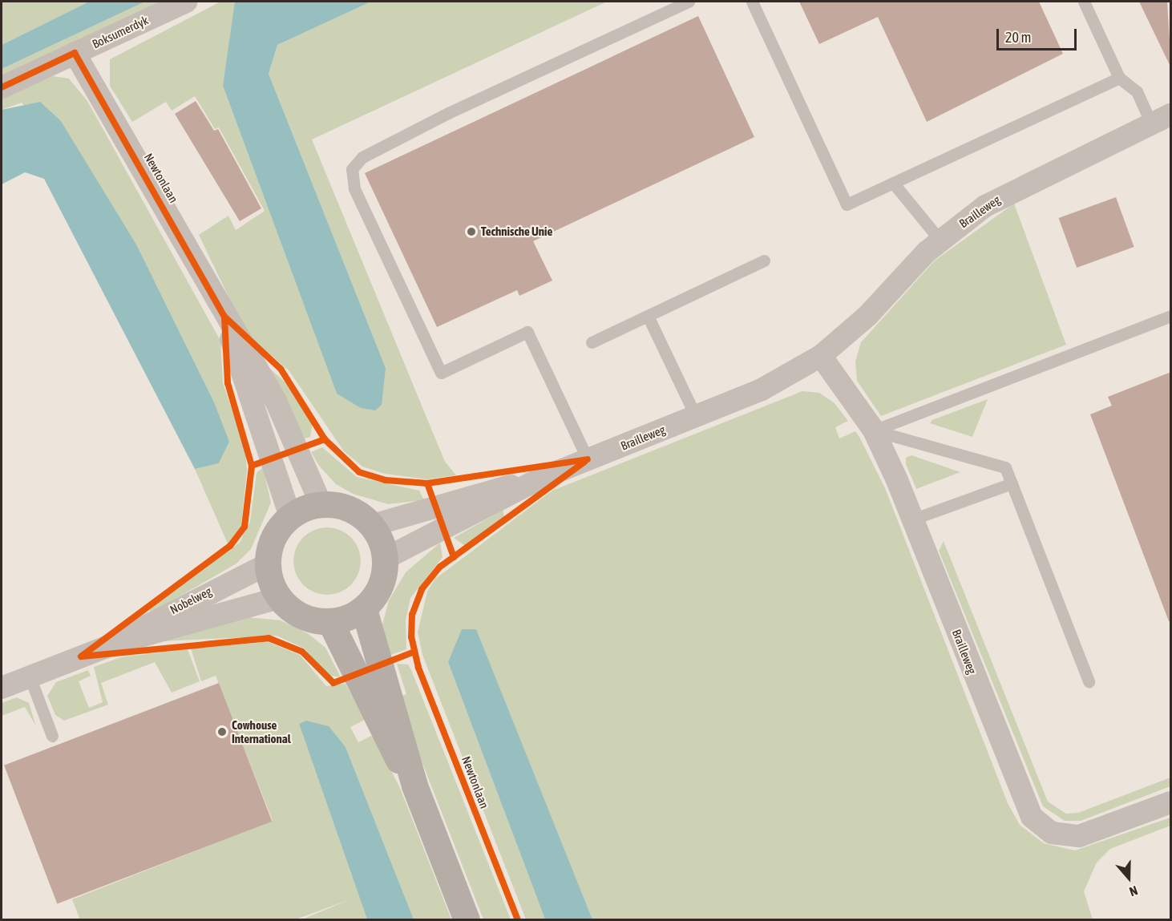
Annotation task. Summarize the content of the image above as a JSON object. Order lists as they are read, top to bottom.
{
  "streets": {
    "street": [
      "Boksumerdyk",
      "Newtonlaan",
      "Brailleweg",
      "Nobelweg"
    ]
  },
  "crossings": [
    ["Boksumerdyk", "Newtonlaan"],
    ["Newtonlaan", "Brailleweg"],
    ["Newtonlaan", "Nobelweg"],
    ["Brailleweg", "Nobelweg"]
  ],
  "places": ["Technische Unie", "Cowhouse International"],
  "scale_bar": "20 m",
  "north": "bottom"
}
